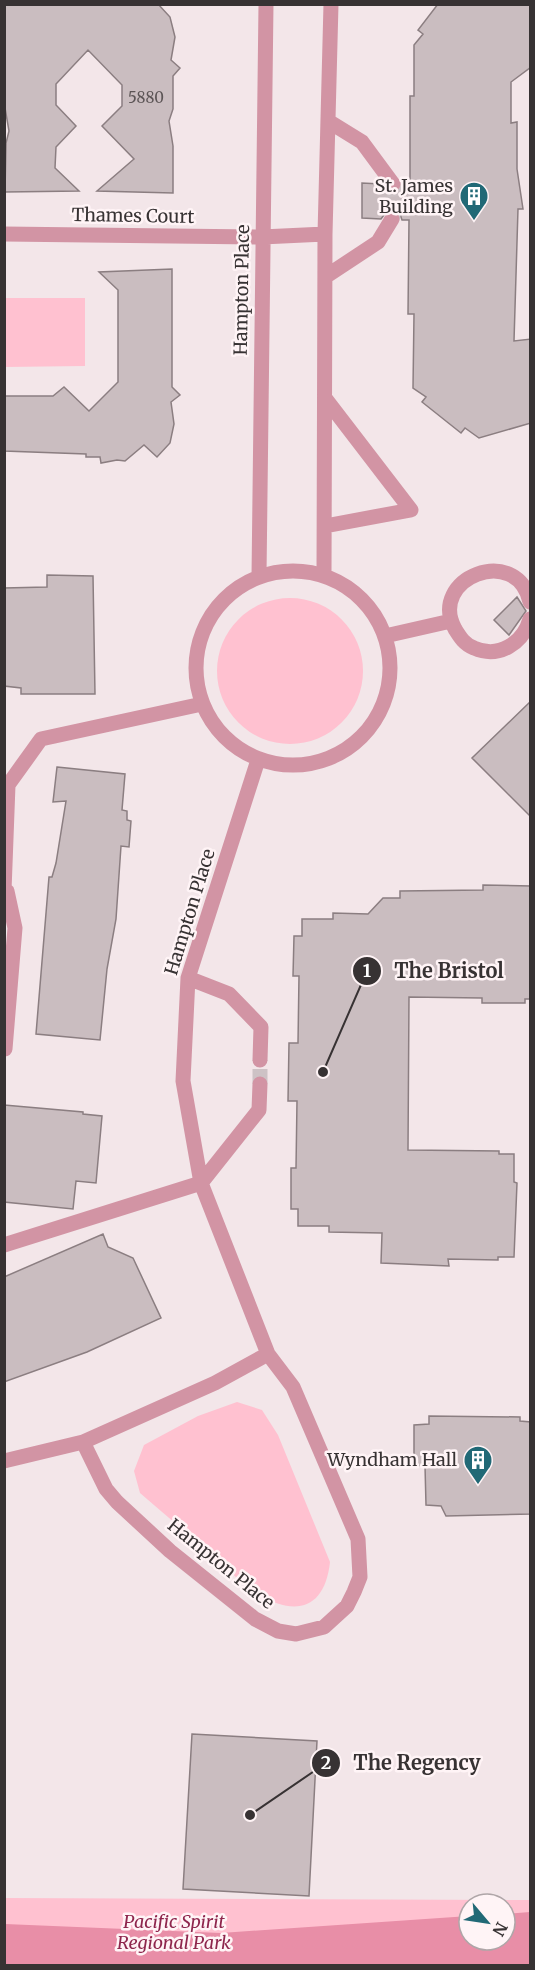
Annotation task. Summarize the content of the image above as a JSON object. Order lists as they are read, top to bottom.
{
  "streets": {
    "street": ["Thames Court", "Hampton Place"]
  },
  "crossings": [
    ["Thames Court", "Hampton Place"]
  ],
  "parks": ["Pacific Spirit Regional Park"],
  "places": {
    "building": ["St. James Building", "Wyndham Hall"],
    "other": ["The Bristol", "The Regency"]
  },
  "house_numbers": ["5880"],
  "north": "bottom right"
}
